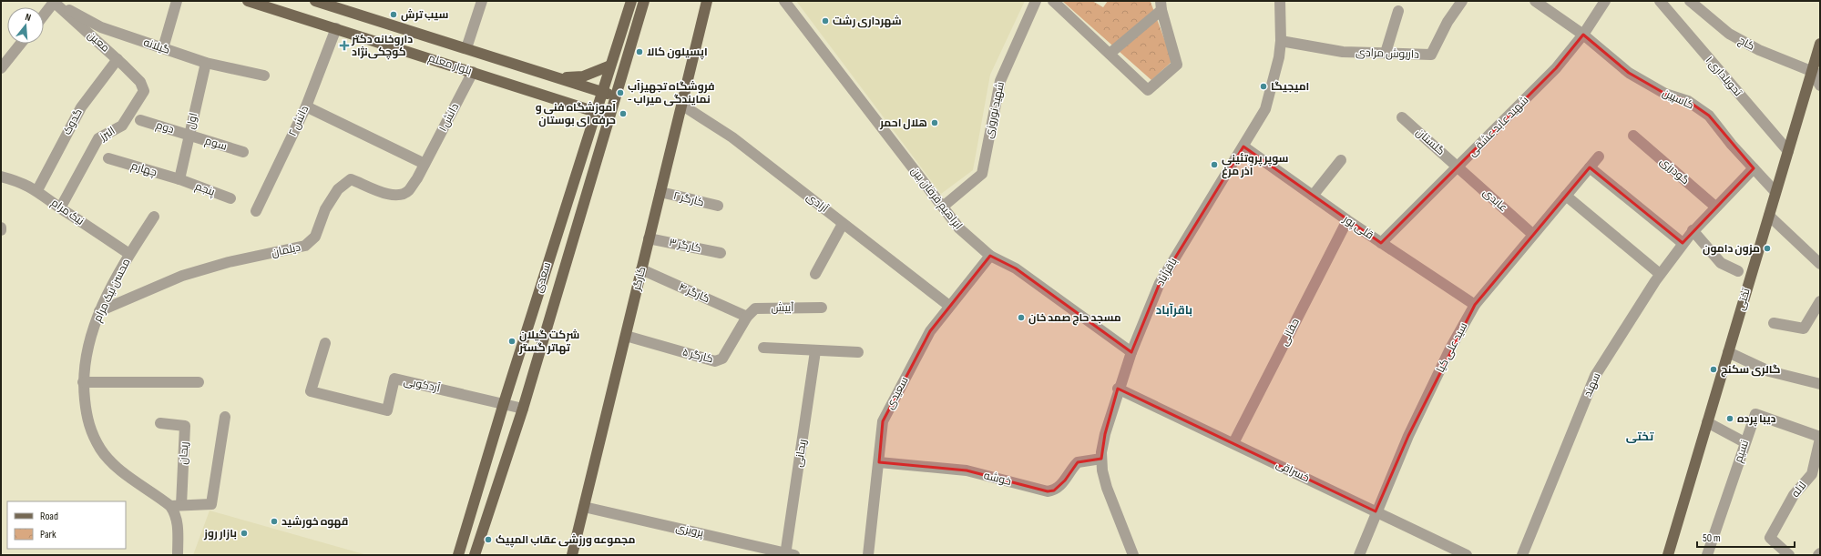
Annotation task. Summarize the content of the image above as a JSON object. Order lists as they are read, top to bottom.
{
  "streets": {
    "main road": [
      "بلوار معلم",
      "سعدی",
      "کارگر",
      "تختی"
    ],
    "street": [
      "معین",
      "کاج",
      "گیلانه",
      "داریوش مرادی",
      "تحویلداری ۱",
      "کاسپین",
      "شهید نوروزی",
      "دانش ۱",
      "اول",
      "دانش ۲",
      "گدوک",
      "شهید عابد عشقی",
      "دوم",
      "البرز",
      "گلستان",
      "سوم",
      "چهارم",
      "گودرزی",
      "پنجم",
      "ابراهیم فرقان بین",
      "کارگر ۲",
      "عابدی",
      "آزادی",
      "نیک مرام",
      "قلی پور",
      "کارگر ۳",
      "دیلمان",
      "باقرآباد",
      "محسن نیک مرام",
      "کارگر ۴",
      "آییش",
      "حقانی",
      "سید علی کیا",
      "کارگر ۵",
      "آردکوبی",
      "سهند",
      "سعیدی",
      "نسیم",
      "ریحان",
      "ریحانی",
      "خسراقی",
      "خوشه",
      "لاله",
      "پرویزی"
    ]
  },
  "crossings": [
    ["معین", "گیلانه"],
    ["معین", "گدوک"],
    ["معین", "البرز"],
    ["کاج", "تختی"],
    ["گیلانه", "اول"],
    ["داریوش مرادی", "باقرآباد"],
    ["بلوار معلم", "دانش ۱"],
    ["بلوار معلم", "دانش ۲"],
    ["بلوار معلم", "سعدی"],
    ["تحویلداری ۱", "تختی"],
    ["کاسپین", "شهید عابد عشقی"],
    ["کاسپین", "تختی"],
    ["کاسپین", "سهند"],
    ["شهید نوروزی", "ابراهیم فرقان بین"],
    ["دانش ۱", "دیلمان"],
    ["اول", "دوم"],
    ["اول", "سوم"],
    ["اول", "چهارم"],
    ["اول", "پنجم"],
    ["گدوک", "نیک مرام"],
    ["شهید عابد عشقی", "گلستان"],
    ["شهید عابد عشقی", "عابدی"],
    ["شهید عابد عشقی", "قلی پور"],
    ["دوم", "سوم"],
    ["البرز", "نیک مرام"],
    ["گلستان", "عابدی"],
    ["چهارم", "پنجم"],
    ["گودرزی", "سهند"],
    ["ابراهیم فرقان بین", "باقرآباد"],
    ["ابراهیم فرقان بین", "سعیدی"],
    ["کارگر ۲", "کارگر"],
    ["عابدی", "سید علی کیا"],
    ["آزادی", "کارگر"],
    ["آزادی", "سعیدی"],
    ["نیک مرام", "محسن نیک مرام"],
    ["قلی پور", "باقرآباد"],
    ["قلی پور", "حقانی"],
    ["قلی پور", "سید علی کیا"],
    ["کارگر ۳", "کارگر"],
    ["دیلمان", "محسن نیک مرام"],
    ["باقرآباد", "خسراقی"],
    ["باقرآباد", "خوشه"],
    ["سعدی", "آردکوبی"],
    ["کارگر", "کارگر ۴"],
    ["کارگر", "کارگر ۵"],
    ["کارگر", "پرویزی"],
    ["محسن نیک مرام", "ریحان"],
    ["کارگر ۴", "آییش"],
    ["کارگر ۴", "کارگر ۵"],
    ["آییش", "کارگر ۵"],
    ["حقانی", "خسراقی"],
    ["سید علی کیا", "خسراقی"],
    ["سعیدی", "خوشه"],
    ["نسیم", "لاله"],
    ["ریحانی", "پرویزی"]
  ],
  "districts": ["باقرآباد", "تختی"],
  "places": {
    "other": [
      "سیب ترش",
      "شهرداری رشت",
      "اپسیلون کالا",
      "امیجیگا",
      "فروشگاه تجهیزآب - نمایندگی میراب",
      "آموزشگاه فنی و حرفه ای بوستان",
      "هلال احمر",
      "سوپر پروتئینی آذر مرغ",
      "مزون دامون",
      "مسجد حاج صمد خان",
      "شرکت گیلان تهاتر گستر",
      "گالری سکنج",
      "دیبا پرده",
      "قهوه خورشید",
      "بازار روز",
      "مجموعه ورزشی عقاب المپیک"
    ],
    "health": ["داروخانه دکتر کوچکی‌نژاد"]
  },
  "legend": ["Road", "Park"],
  "scale_bar": "50 m",
  "north": "top"
}
